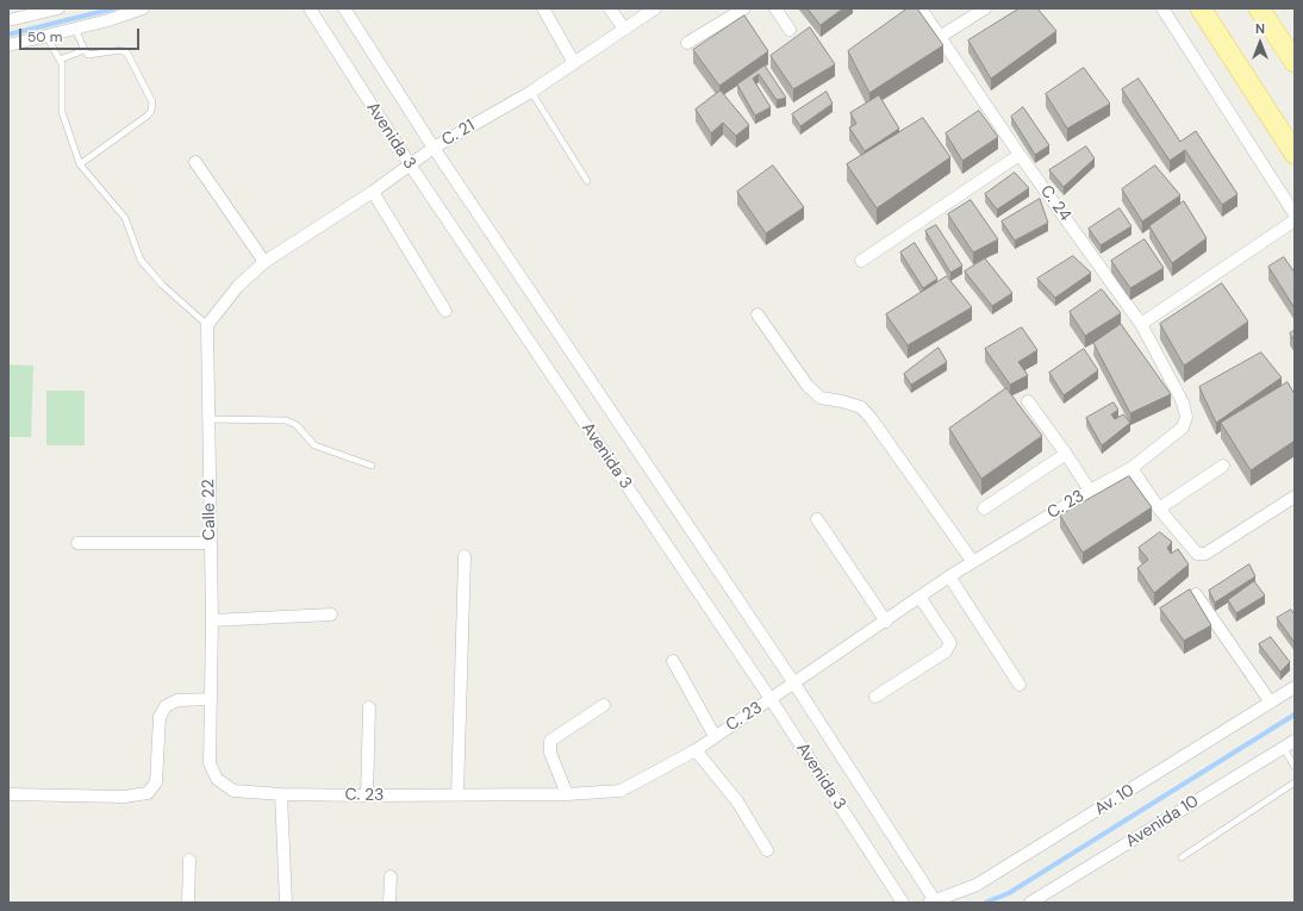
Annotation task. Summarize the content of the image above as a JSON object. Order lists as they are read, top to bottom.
{
  "streets": {
    "street": [
      "C. 21",
      "Avenida 3",
      "C. 24",
      "C. 23",
      "Calle 22",
      "Av. 10",
      "Avenida 10"
    ]
  },
  "crossings": [
    ["C. 21", "Avenida 3"],
    ["Avenida 3", "C. 23"],
    ["Avenida 3", "Av. 10"],
    ["C. 24", "C. 23"],
    ["C. 23", "Calle 22"]
  ],
  "scale_bar": "50 m",
  "north": "top"
}
